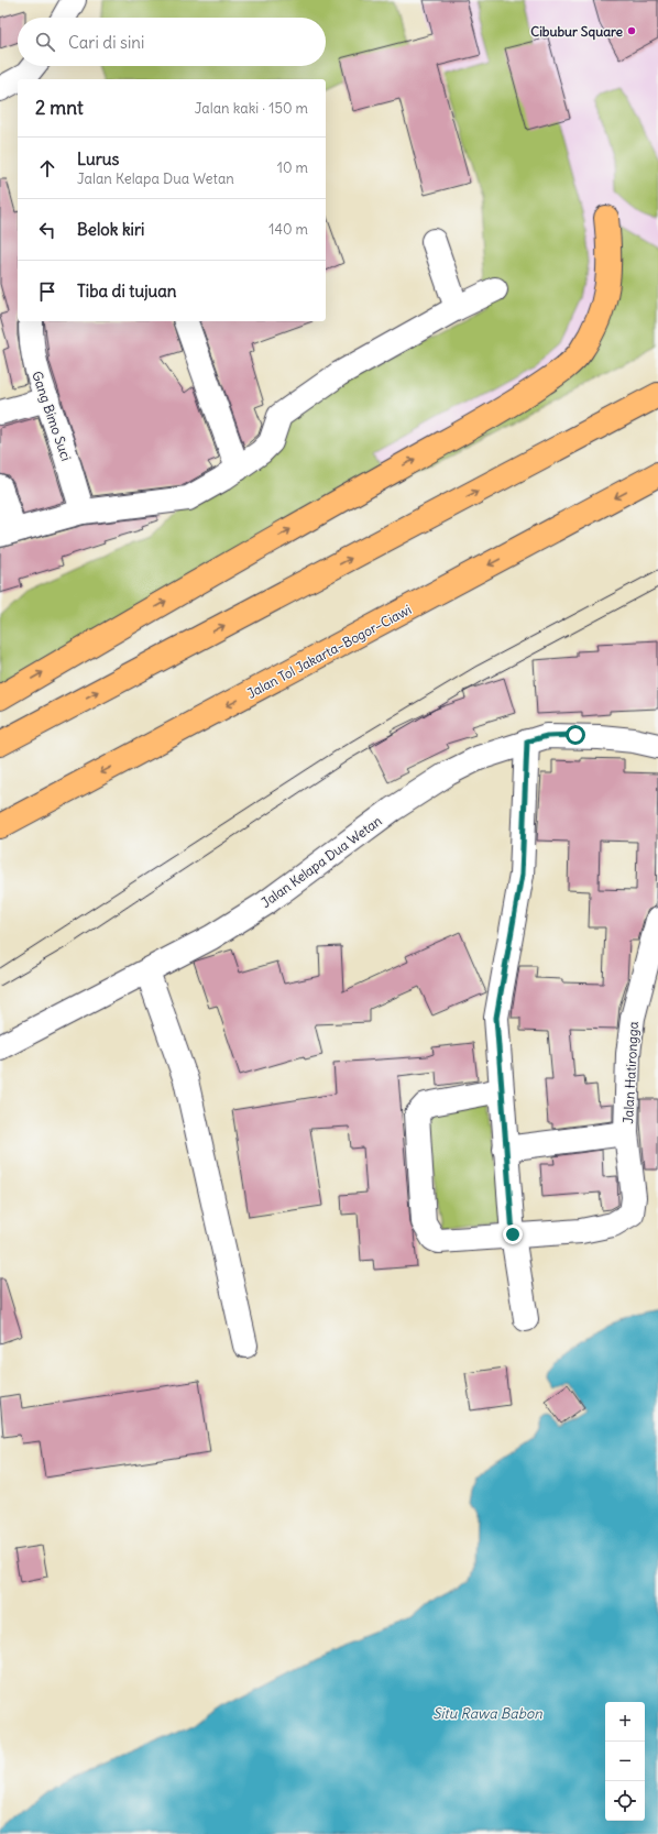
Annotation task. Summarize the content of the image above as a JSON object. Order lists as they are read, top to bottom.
{
  "streets": {
    "highway": ["Jalan Tol Jakarta–Bogor–Ciawi"],
    "street": ["Gang Bimo Suci", "Jalan Kelapa Dua Wetan", "Jalan Hatirongga"]
  },
  "water": ["Situ Rawa Babon"],
  "places": ["Cibubur Square"],
  "page": {
    "search": "Cari di sini",
    "heading": ["2 mnt", "Jalan kaki · 150 m"],
    "list": [
      ["Lurus", "Jalan Kelapa Dua Wetan", "10 m"],
      ["Belok kiri", "140 m"],
      "Tiba di tujuan"
    ],
    "map_buttons": ["+", "−"]
  }
}
